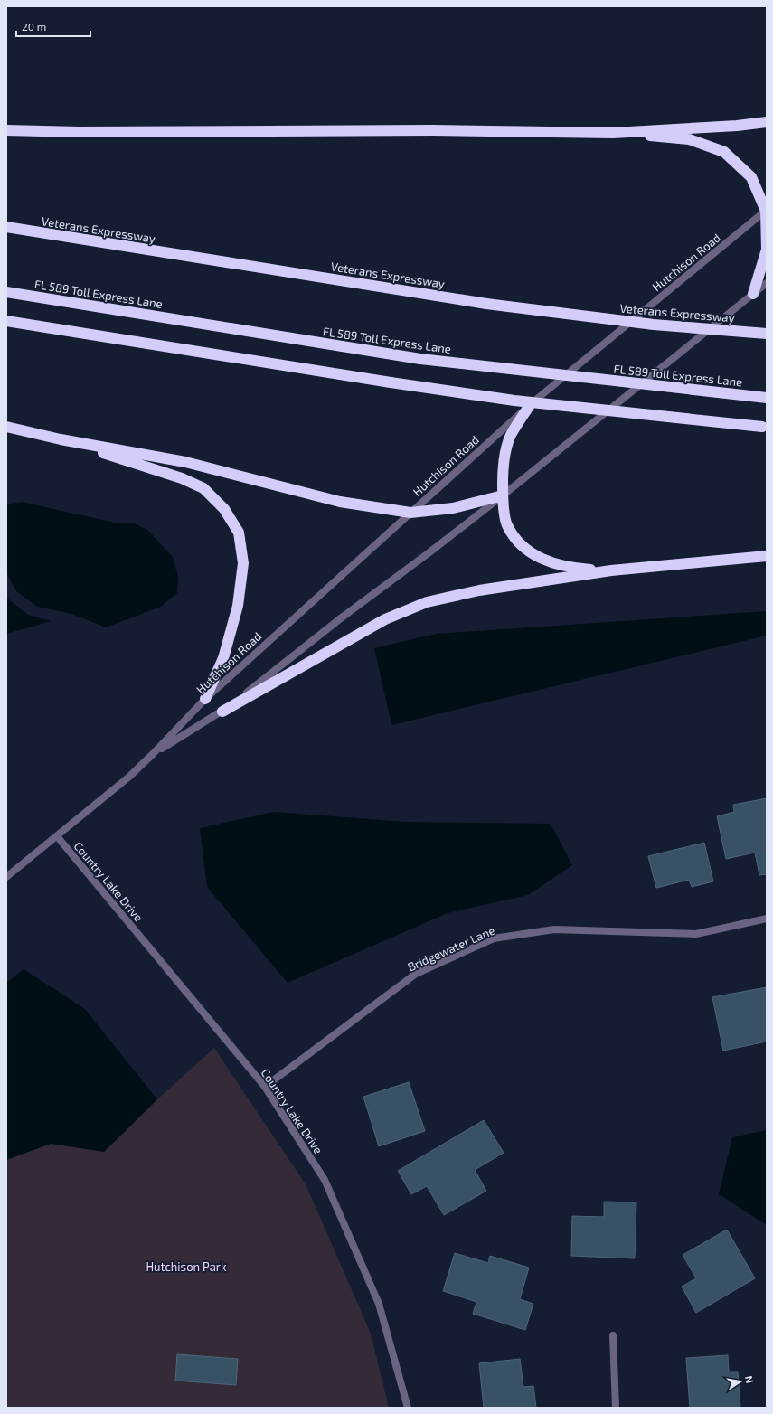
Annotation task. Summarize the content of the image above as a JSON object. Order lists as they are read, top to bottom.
{
  "streets": {
    "highway": ["Veterans Expressway", "FL 589 Toll Express Lane"],
    "street": ["Hutchison Road", "Country Lake Drive", "Bridgewater Lane"]
  },
  "crossings": [
    ["Hutchison Road", "Country Lake Drive"],
    ["Country Lake Drive", "Bridgewater Lane"]
  ],
  "parks": ["Hutchison Park"],
  "scale_bar": "20 m",
  "north": "right"
}
